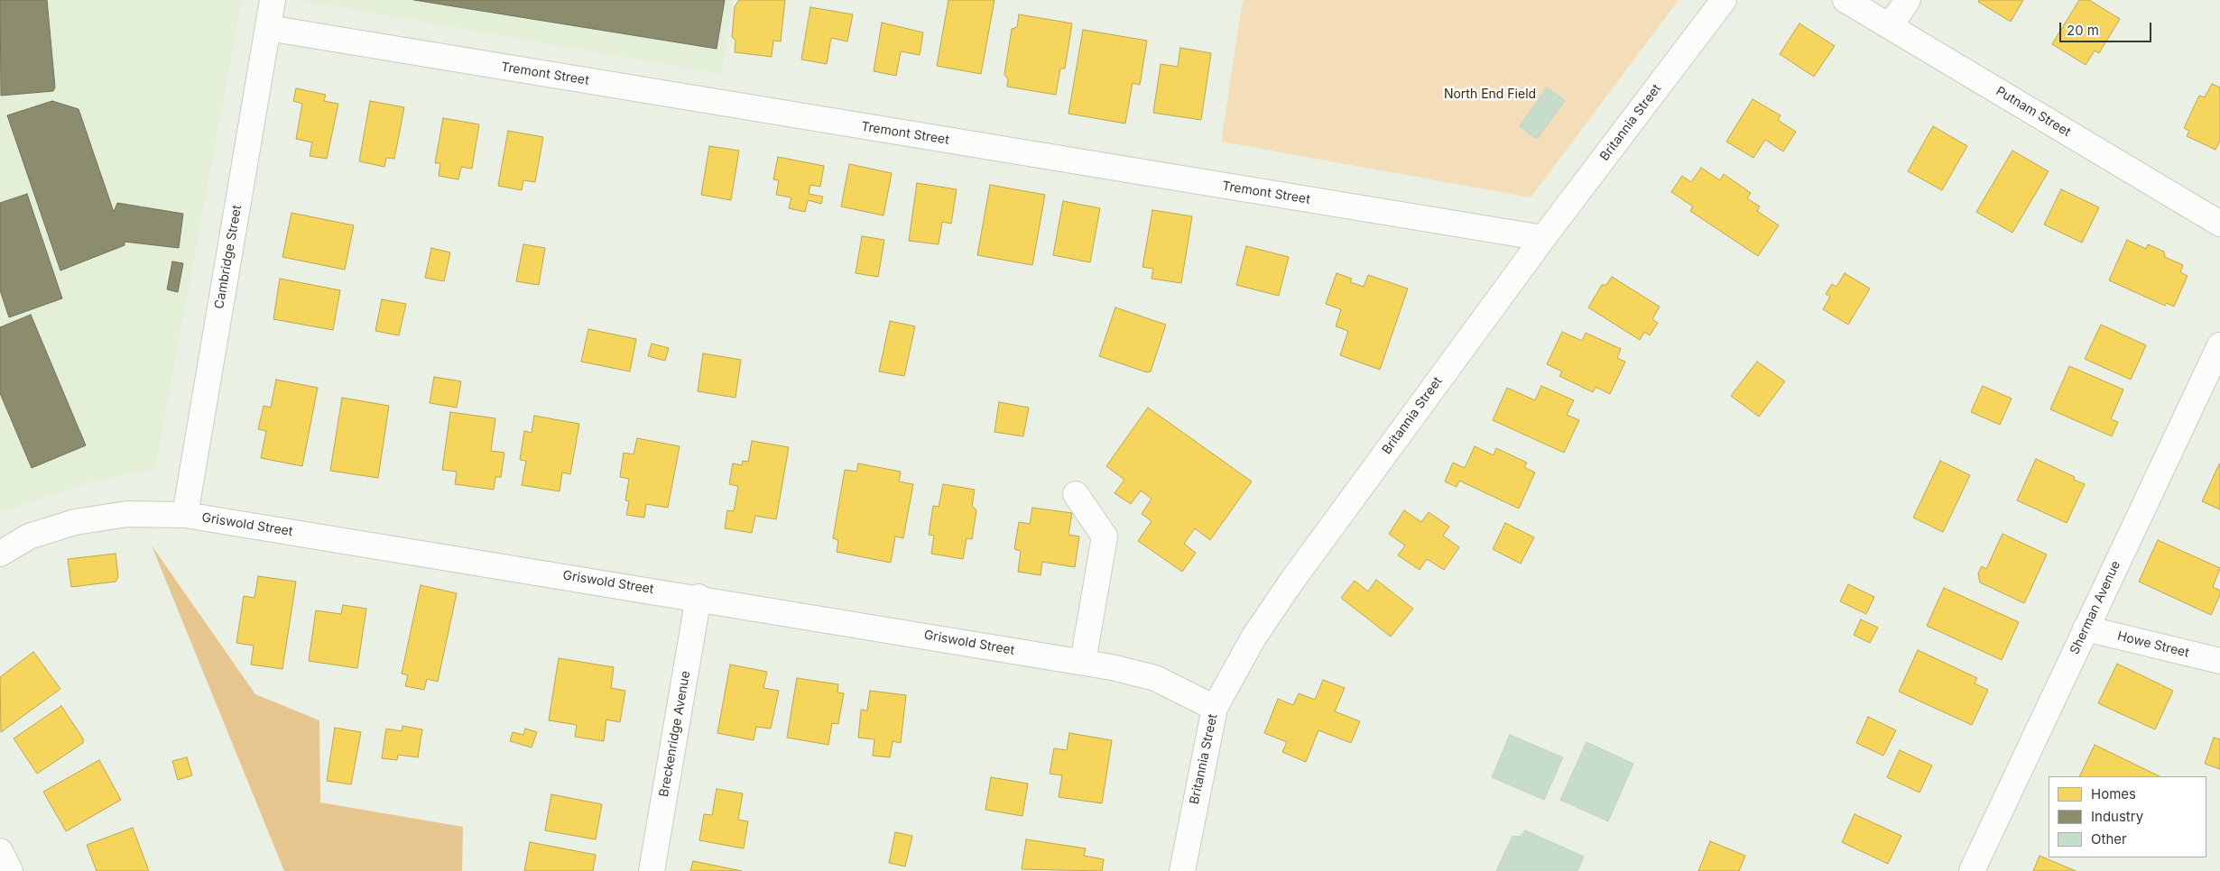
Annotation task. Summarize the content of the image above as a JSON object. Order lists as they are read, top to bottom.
{
  "streets": {
    "street": [
      "Tremont Street",
      "Putnam Street",
      "Britannia Street",
      "Cambridge Street",
      "Griswold Street",
      "Sherman Avenue",
      "Howe Street",
      "Breckenridge Avenue"
    ]
  },
  "crossings": [
    ["Tremont Street", "Britannia Street"],
    ["Tremont Street", "Cambridge Street"],
    ["Britannia Street", "Griswold Street"],
    ["Cambridge Street", "Griswold Street"],
    ["Griswold Street", "Breckenridge Avenue"],
    ["Sherman Avenue", "Howe Street"]
  ],
  "parks": ["North End Field"],
  "legend": ["Homes", "Industry", "Other"],
  "scale_bar": "20 m"
}
